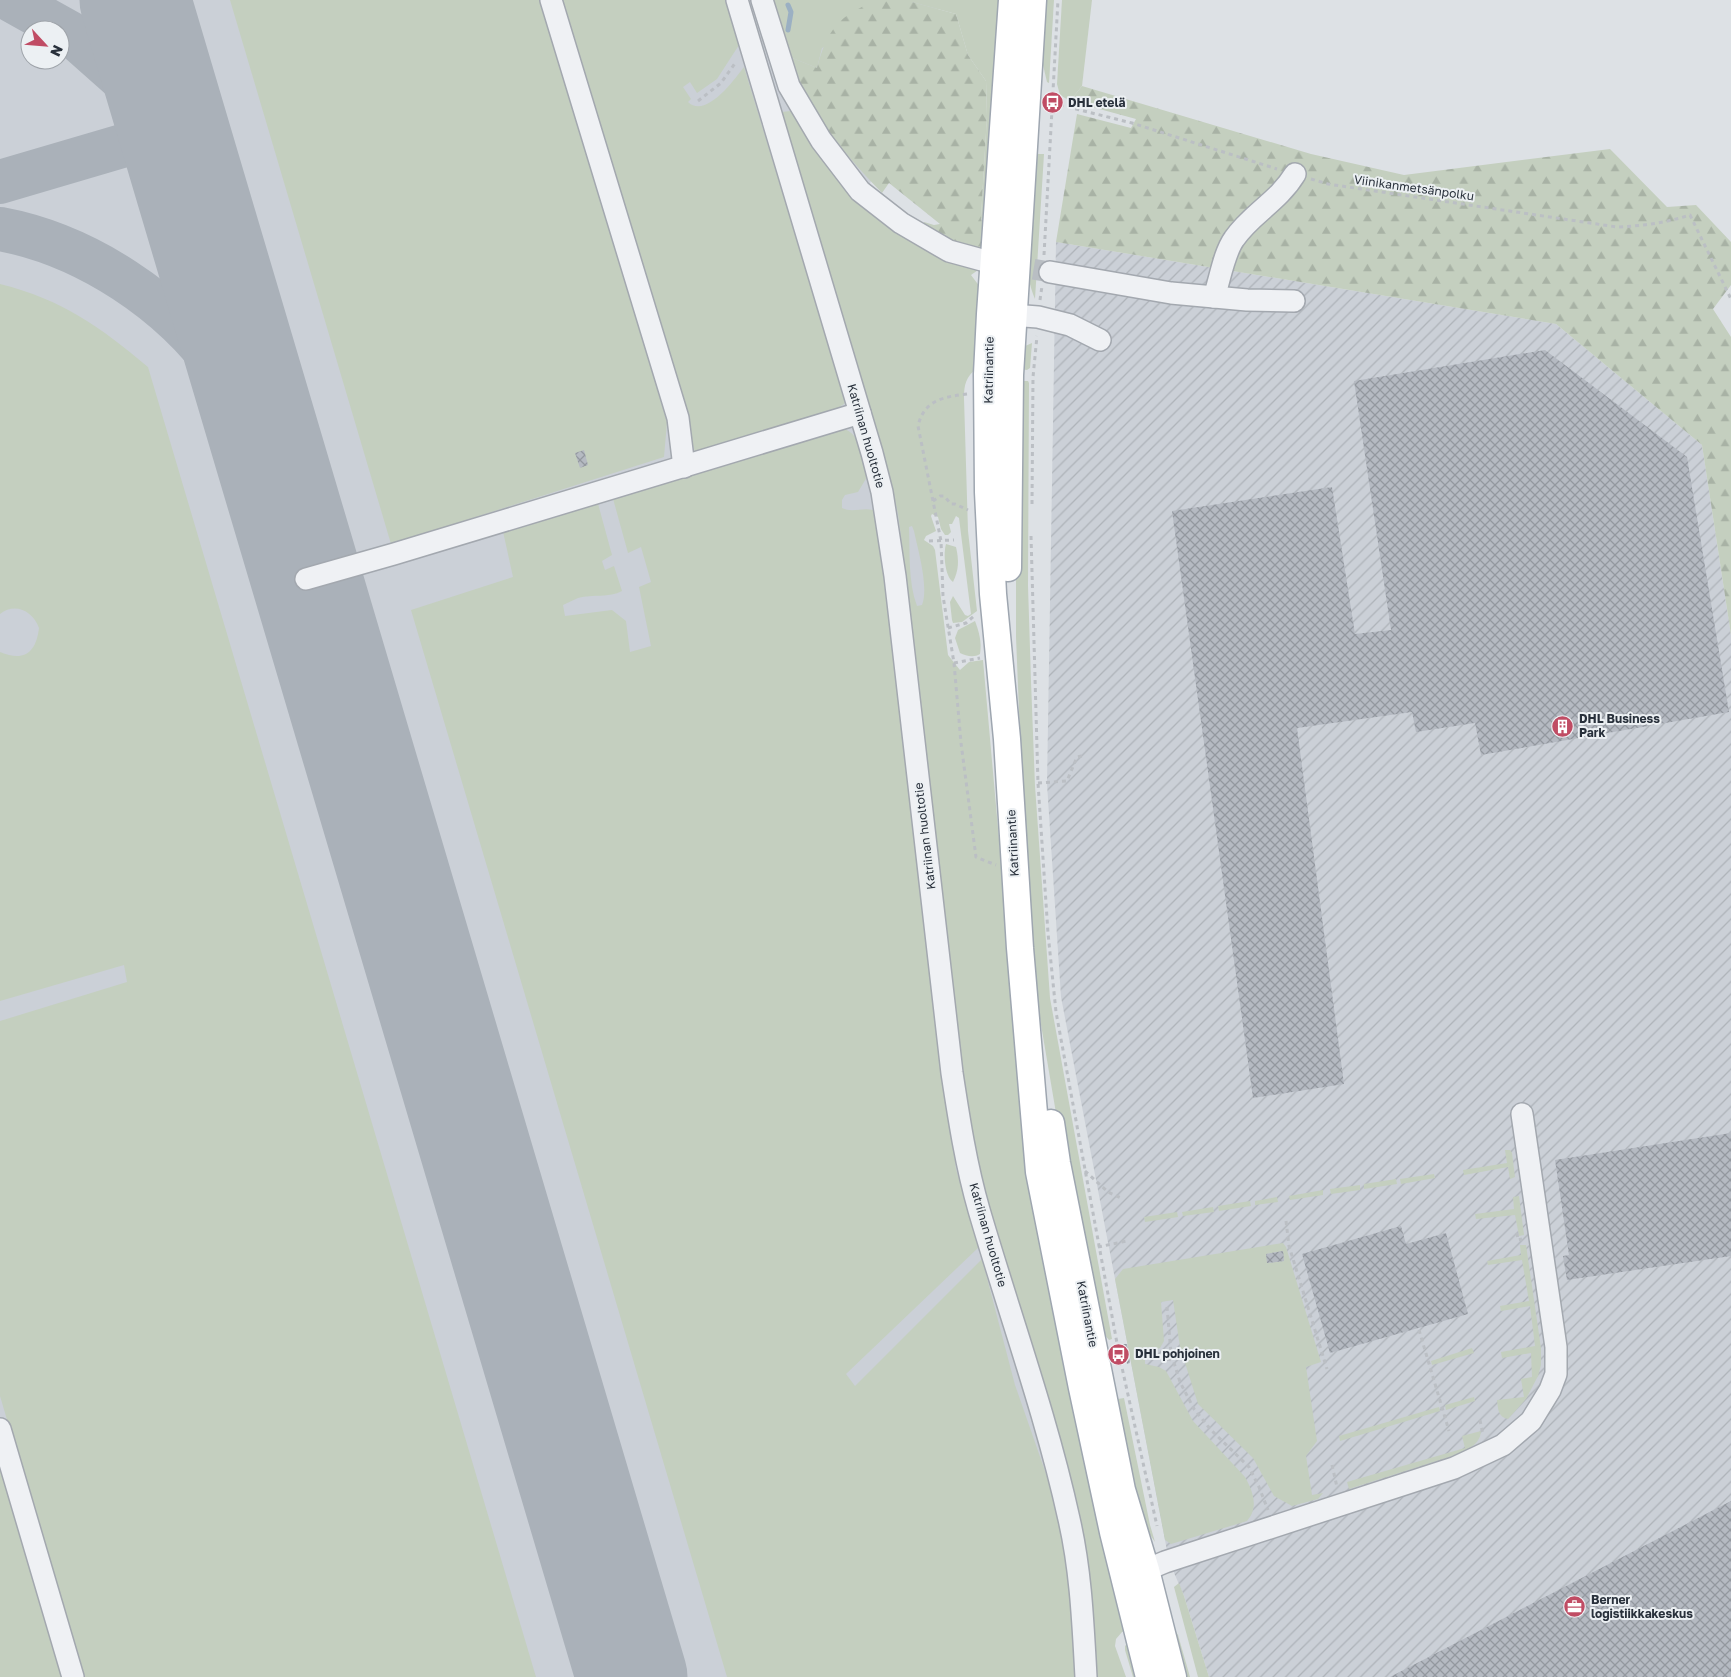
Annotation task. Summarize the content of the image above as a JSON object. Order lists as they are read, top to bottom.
{
  "streets": {
    "main road": ["Katriinantie"],
    "lane": ["Katriinan huoltotie"],
    "path": ["Viinikanmetsänpolku"]
  },
  "places": {
    "bus stop": ["DHL etelä", "DHL pohjoinen"],
    "building": ["DHL Business Park"],
    "office": ["Berner logistiikkakeskus"]
  },
  "north": "bottom right"
}
